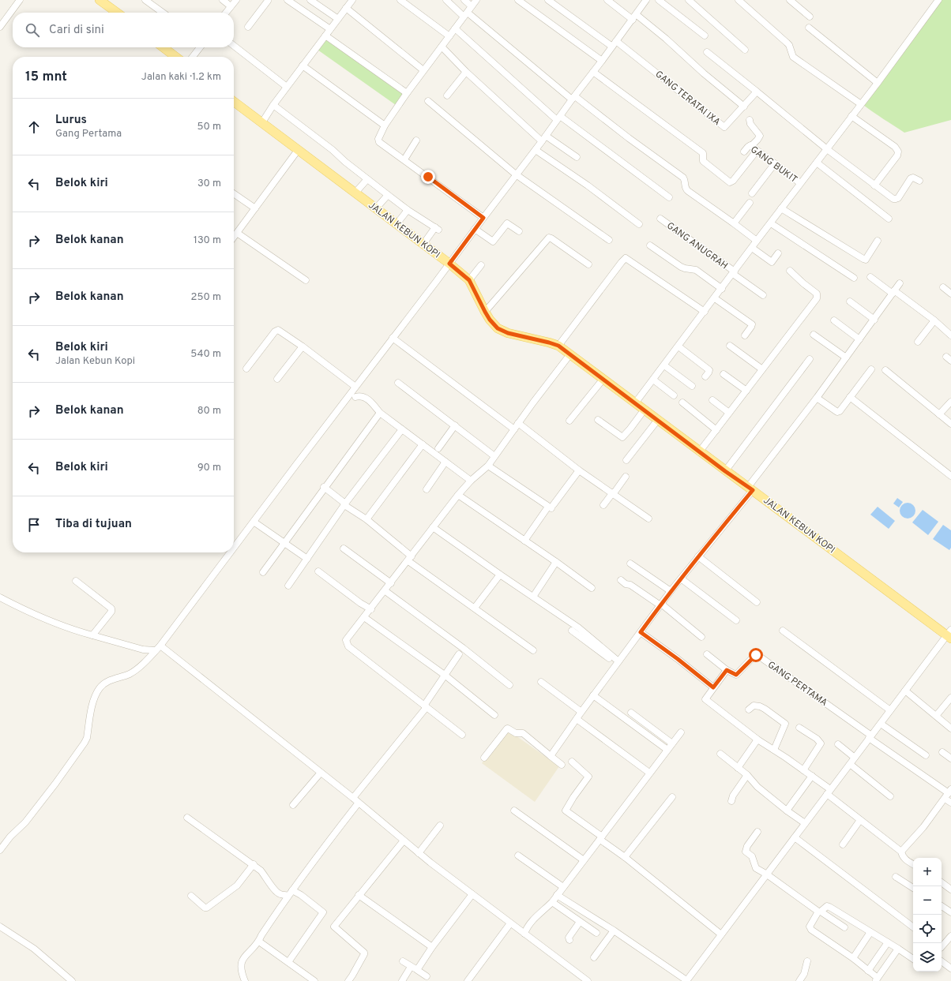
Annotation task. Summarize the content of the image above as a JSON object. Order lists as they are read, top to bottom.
{
  "streets": {
    "main road": ["JALAN KEBUN KOPI"],
    "street": [
      "GANG TERATAI IXA",
      "GANG BUKIT",
      "GANG ANUGRAH",
      "GANG PERTAMA"
    ]
  },
  "page": {
    "search": "Cari di sini",
    "heading": ["15 mnt", "Jalan kaki · 1.2 km"],
    "list": [
      ["Lurus", "Gang Pertama", "50 m"],
      ["Belok kiri", "30 m"],
      ["Belok kanan", "130 m"],
      ["Belok kanan", "250 m"],
      ["Belok kiri", "Jalan Kebun Kopi", "540 m"],
      ["Belok kanan", "80 m"],
      ["Belok kiri", "90 m"],
      "Tiba di tujuan"
    ],
    "map_buttons": ["+", "−"]
  }
}
